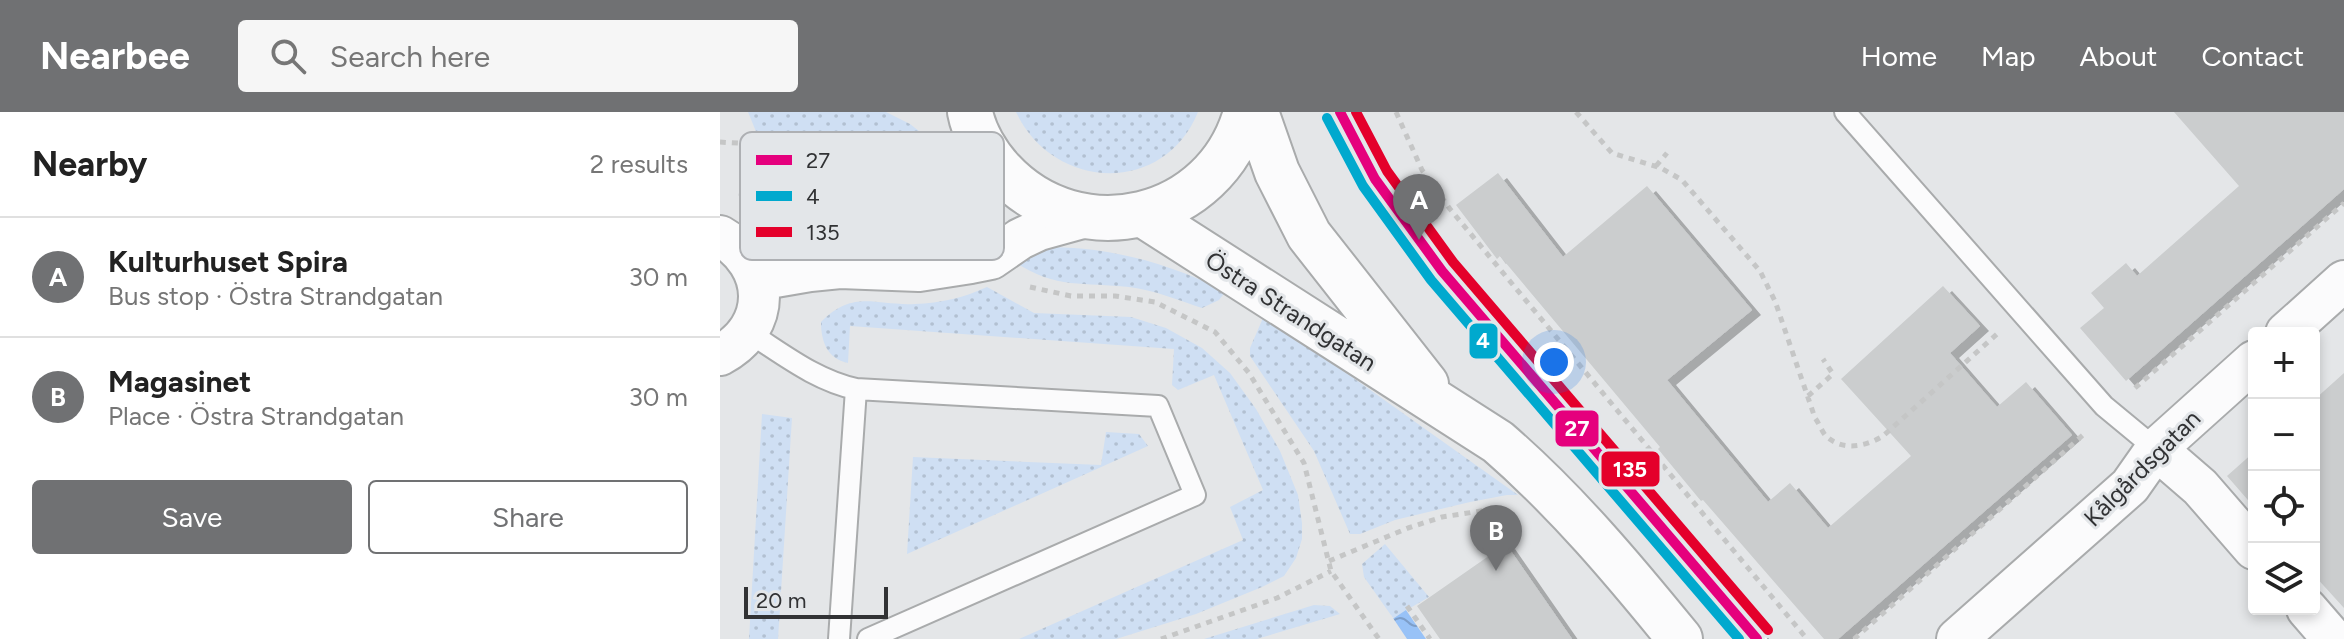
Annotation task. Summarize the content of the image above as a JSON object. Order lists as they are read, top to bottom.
{
  "streets": {
    "main road": ["Östra Strandgatan"],
    "street": ["Kålgårdsgatan"]
  },
  "lines": ["transit line 27", "transit line 135", "transit line 4"],
  "legend": ["27", "4", "135"],
  "scale_bar": "20 m",
  "page": {
    "header": "Nearbee",
    "search": "Search here",
    "nav": [
      "Home",
      "Map",
      "About",
      "Contact"
    ],
    "heading": ["Nearby", "2 results"],
    "pins": ["A", "B"],
    "list": [
      {
        "mark": "A",
        "name": "Kulturhuset Spira",
        "note": "Bus stop · Östra Strandgatan",
        "value": "30 m"
      },
      {
        "mark": "B",
        "name": "Magasinet",
        "note": "Place · Östra Strandgatan",
        "value": "30 m"
      }
    ],
    "map_buttons": ["+", "−"],
    "buttons": ["Save", "Share"],
    "scale": "20 m"
  }
}
